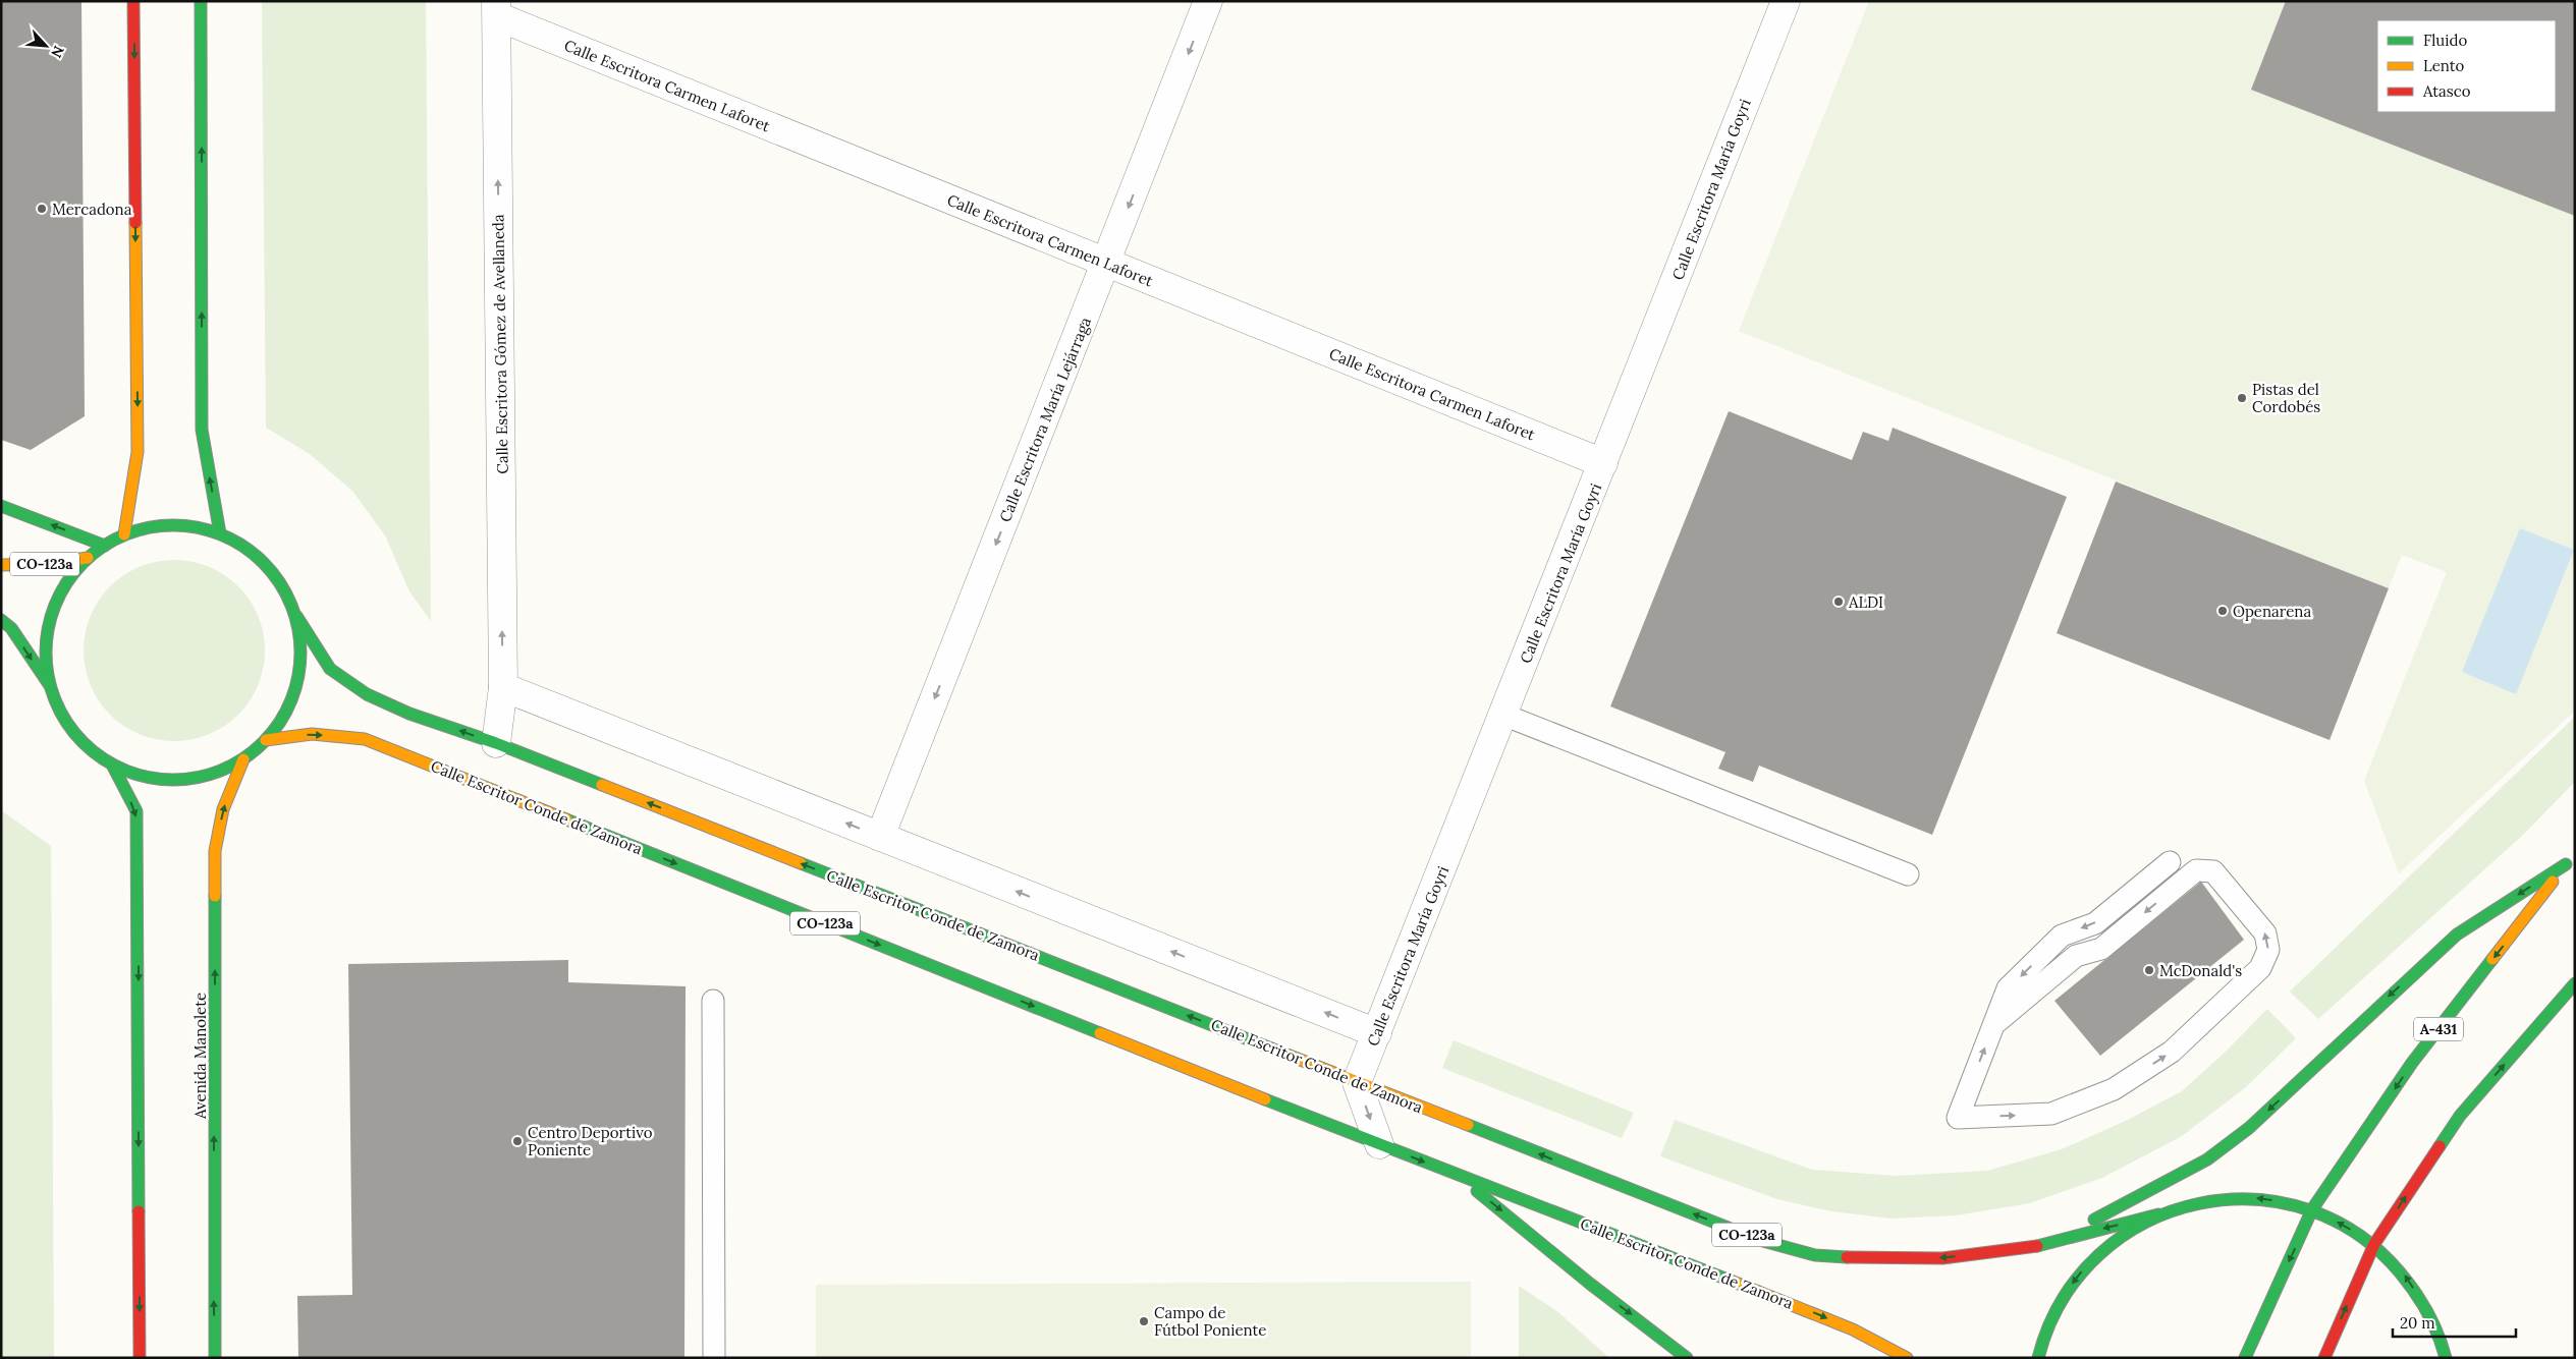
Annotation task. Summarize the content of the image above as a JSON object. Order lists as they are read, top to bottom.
{
  "streets": {
    "main road": [
      "CO-123a",
      "Calle Escritor Conde de Zamora",
      "A-431",
      "Avenida Manolete"
    ],
    "street": [
      "Calle Escritora Carmen Laforet",
      "Calle Escritora María Goyri",
      "Calle Escritora Gómez de Avellaneda",
      "Calle Escritora María Lejárraga"
    ]
  },
  "crossings": [
    ["Calle Escritora Carmen Laforet", "Calle Escritora María Goyri"],
    ["Calle Escritora Carmen Laforet", "Calle Escritora Gómez de Avellaneda"],
    ["Calle Escritora Carmen Laforet", "Calle Escritora María Lejárraga"],
    ["Calle Escritora María Goyri", "Calle Escritor Conde de Zamora"]
  ],
  "one_way": ["Calle Escritora Gómez de Avellaneda", "Calle Escritora María Lejárraga"],
  "places": [
    "Mercadona",
    "Pistas del Cordobés",
    "ALDI",
    "Openarena",
    "McDonald's",
    "Centro Deportivo Poniente",
    "Campo de Fútbol Poniente"
  ],
  "legend": ["Fluido", "Lento", "Atasco"],
  "scale_bar": "20 m",
  "north": "bottom right"
}
